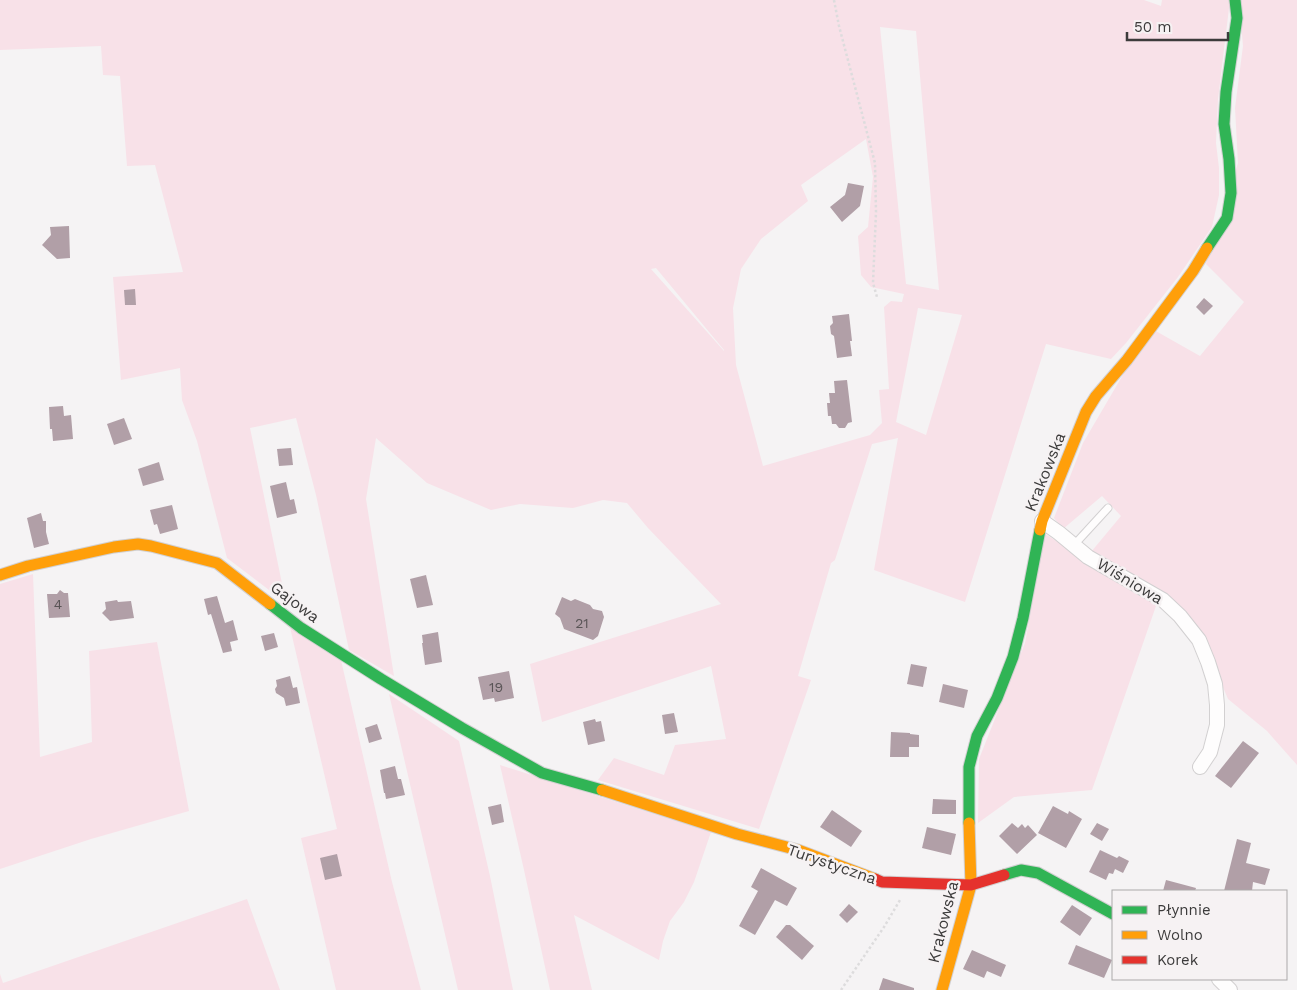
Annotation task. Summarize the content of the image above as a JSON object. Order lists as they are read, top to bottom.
{
  "streets": {
    "street": [
      "Krakowska",
      "Wiśniowa",
      "Gajowa",
      "Turystyczna"
    ]
  },
  "crossings": [
    ["Krakowska", "Wiśniowa"],
    ["Krakowska", "Turystyczna"],
    ["Gajowa", "Turystyczna"]
  ],
  "house_numbers": ["4", "21", "19"],
  "legend": ["Płynnie", "Wolno", "Korek"],
  "scale_bar": "50 m"
}
